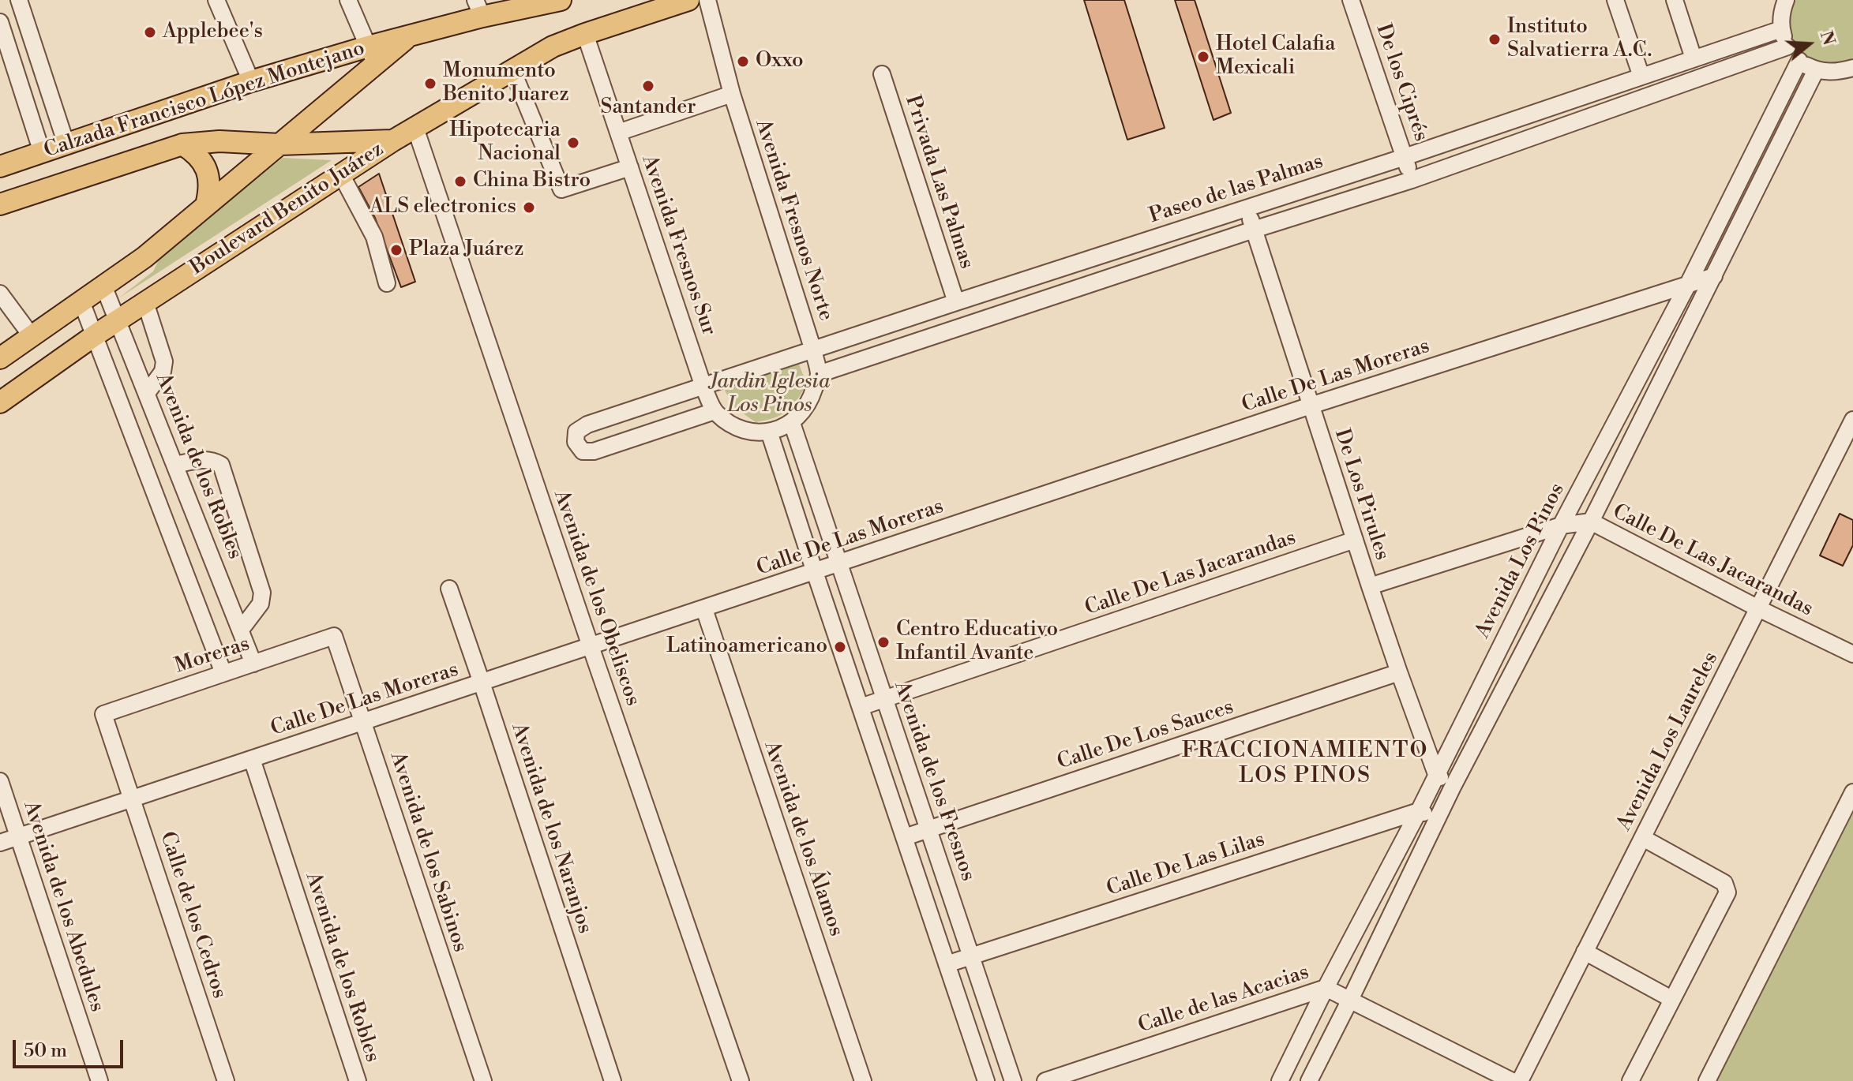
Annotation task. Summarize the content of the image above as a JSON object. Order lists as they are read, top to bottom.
{
  "streets": {
    "main road": ["Calzada Francisco López Montejano", "Boulevard Benito Juárez"],
    "street": [
      "De los Ciprés",
      "Privada Las Palmas",
      "Paseo de las Palmas",
      "Avenida Fresnos Norte",
      "Avenida Fresnos Sur",
      "Calle De Las Moreras",
      "Avenida de los Robles",
      "De Los Pirules",
      "Avenida Los Pinos",
      "Calle De Las Jacarandas",
      "Avenida de los Obeliscos",
      "Moreras",
      "Calle De Los Sauces",
      "Avenida Los Laureles",
      "Avenida de los Fresnos",
      "Avenida de los Naranjos",
      "Avenida de los Álamos",
      "Avenida de los Sabinos",
      "Calle De Las Lilas",
      "Avenida de los Abedules",
      "Calle de los Cedros",
      "Calle de las Acacias"
    ]
  },
  "crossings": [
    ["De los Ciprés", "Paseo de las Palmas"],
    ["Calzada Francisco López Montejano", "Boulevard Benito Juárez"],
    ["Privada Las Palmas", "Paseo de las Palmas"],
    ["Paseo de las Palmas", "Avenida Fresnos Norte"],
    ["Paseo de las Palmas", "Avenida Fresnos Sur"],
    ["Paseo de las Palmas", "De Los Pirules"],
    ["Boulevard Benito Juárez", "Avenida Fresnos Sur"],
    ["Boulevard Benito Juárez", "Avenida de los Robles"],
    ["Boulevard Benito Juárez", "Avenida de los Obeliscos"],
    ["Calle De Las Moreras", "Avenida de los Robles"],
    ["Calle De Las Moreras", "De Los Pirules"],
    ["Calle De Las Moreras", "Avenida Los Pinos"],
    ["Calle De Las Moreras", "Avenida de los Obeliscos"],
    ["Calle De Las Moreras", "Avenida de los Fresnos"],
    ["Calle De Las Moreras", "Avenida de los Naranjos"],
    ["Calle De Las Moreras", "Avenida de los Álamos"],
    ["Calle De Las Moreras", "Avenida de los Sabinos"],
    ["Calle De Las Moreras", "Avenida de los Abedules"],
    ["Calle De Las Moreras", "Calle de los Cedros"],
    ["Avenida de los Robles", "Moreras"],
    ["De Los Pirules", "Avenida Los Pinos"],
    ["De Los Pirules", "Calle De Las Jacarandas"],
    ["De Los Pirules", "Calle De Los Sauces"],
    ["Avenida Los Pinos", "Calle De Las Jacarandas"],
    ["Avenida Los Pinos", "Calle De Las Lilas"],
    ["Avenida Los Pinos", "Calle de las Acacias"],
    ["Calle De Las Jacarandas", "Avenida Los Laureles"],
    ["Calle De Las Jacarandas", "Avenida de los Fresnos"],
    ["Moreras", "Avenida de los Sabinos"],
    ["Moreras", "Calle de los Cedros"],
    ["Calle De Los Sauces", "Avenida de los Fresnos"],
    ["Avenida de los Fresnos", "Calle De Las Lilas"]
  ],
  "districts": ["FRACCIONAMIENTO LOS PINOS"],
  "parks": ["Jardin Iglesia Los Pinos"],
  "places": [
    "Applebee's",
    "Instituto Salvatierra A.C.",
    "Hotel Calafia Mexicali",
    "Oxxo",
    "Monumento Benito Juarez",
    "Santander",
    "Hipotecaria Nacional",
    "China Bistro",
    "ALS electronics",
    "Plaza Juárez",
    "Centro Educativo Infantil Avante",
    "Latinoamericano"
  ],
  "scale_bar": "50 m",
  "north": "right"
}
